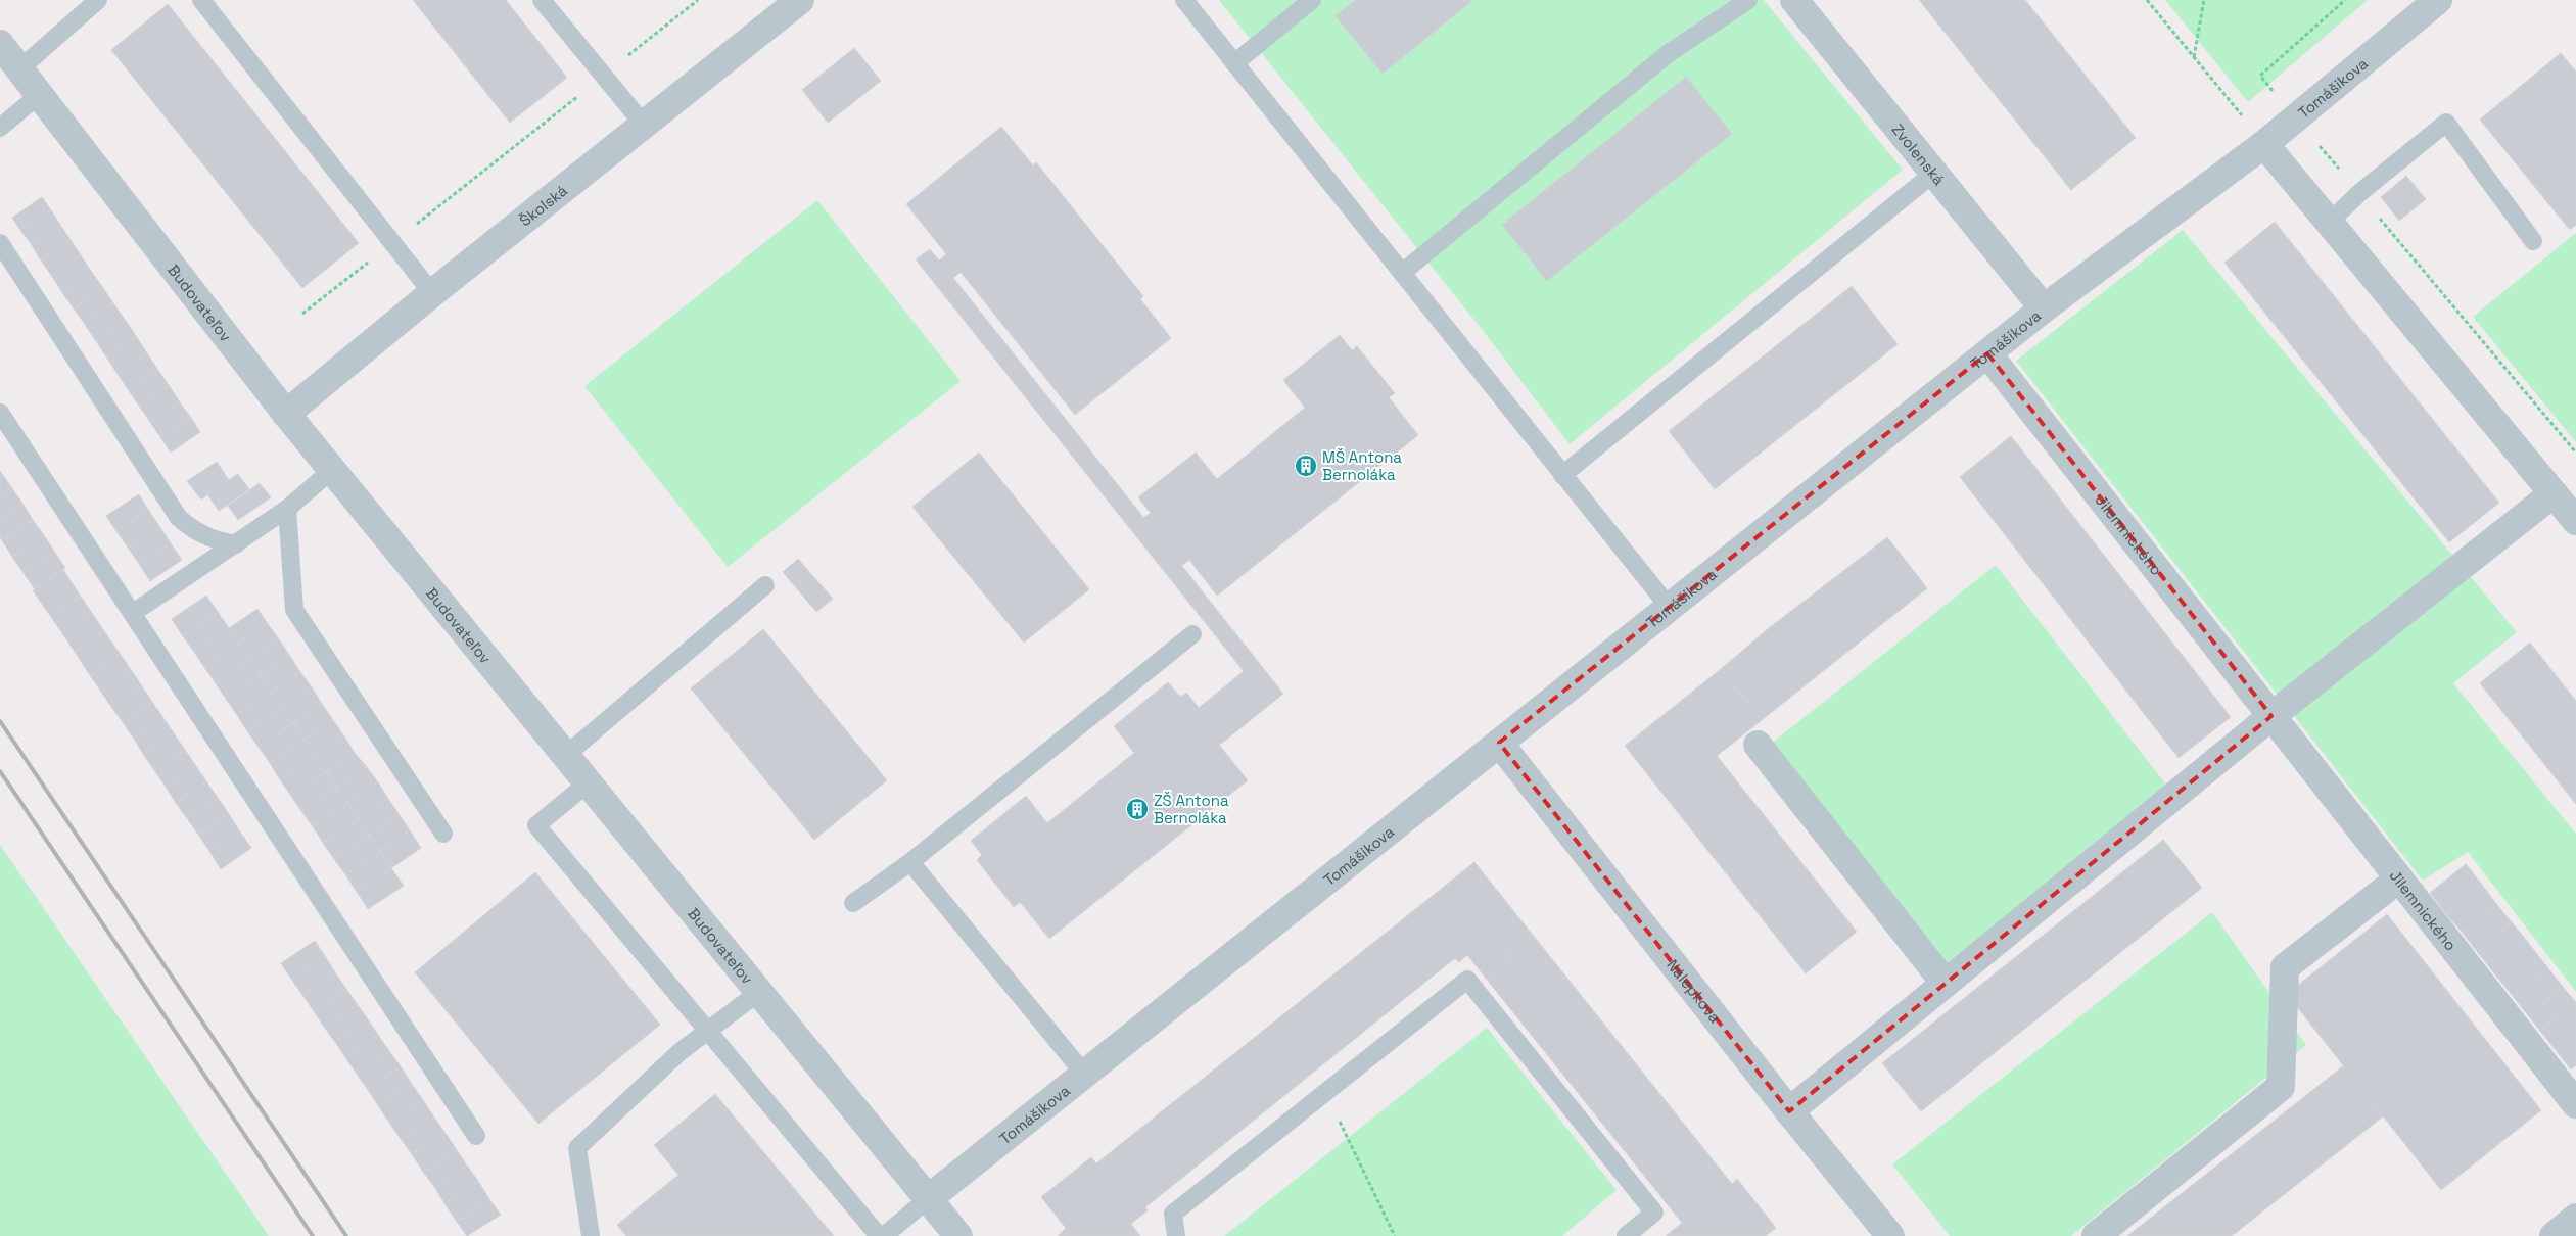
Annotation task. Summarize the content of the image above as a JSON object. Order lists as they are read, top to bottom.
{
  "streets": {
    "street": [
      "Tomášikova",
      "Zvolenská",
      "Školská",
      "Budovateľov",
      "Jilemnického",
      "Nálepkova"
    ]
  },
  "crossings": [
    ["Tomášikova", "Zvolenská"],
    ["Tomášikova", "Budovateľov"],
    ["Tomášikova", "Jilemnického"],
    ["Tomášikova", "Nálepkova"],
    ["Školská", "Budovateľov"]
  ],
  "places": {
    "building": ["MŠ Antona Bernoláka", "ZŠ Antona Bernoláka"]
  }
}
